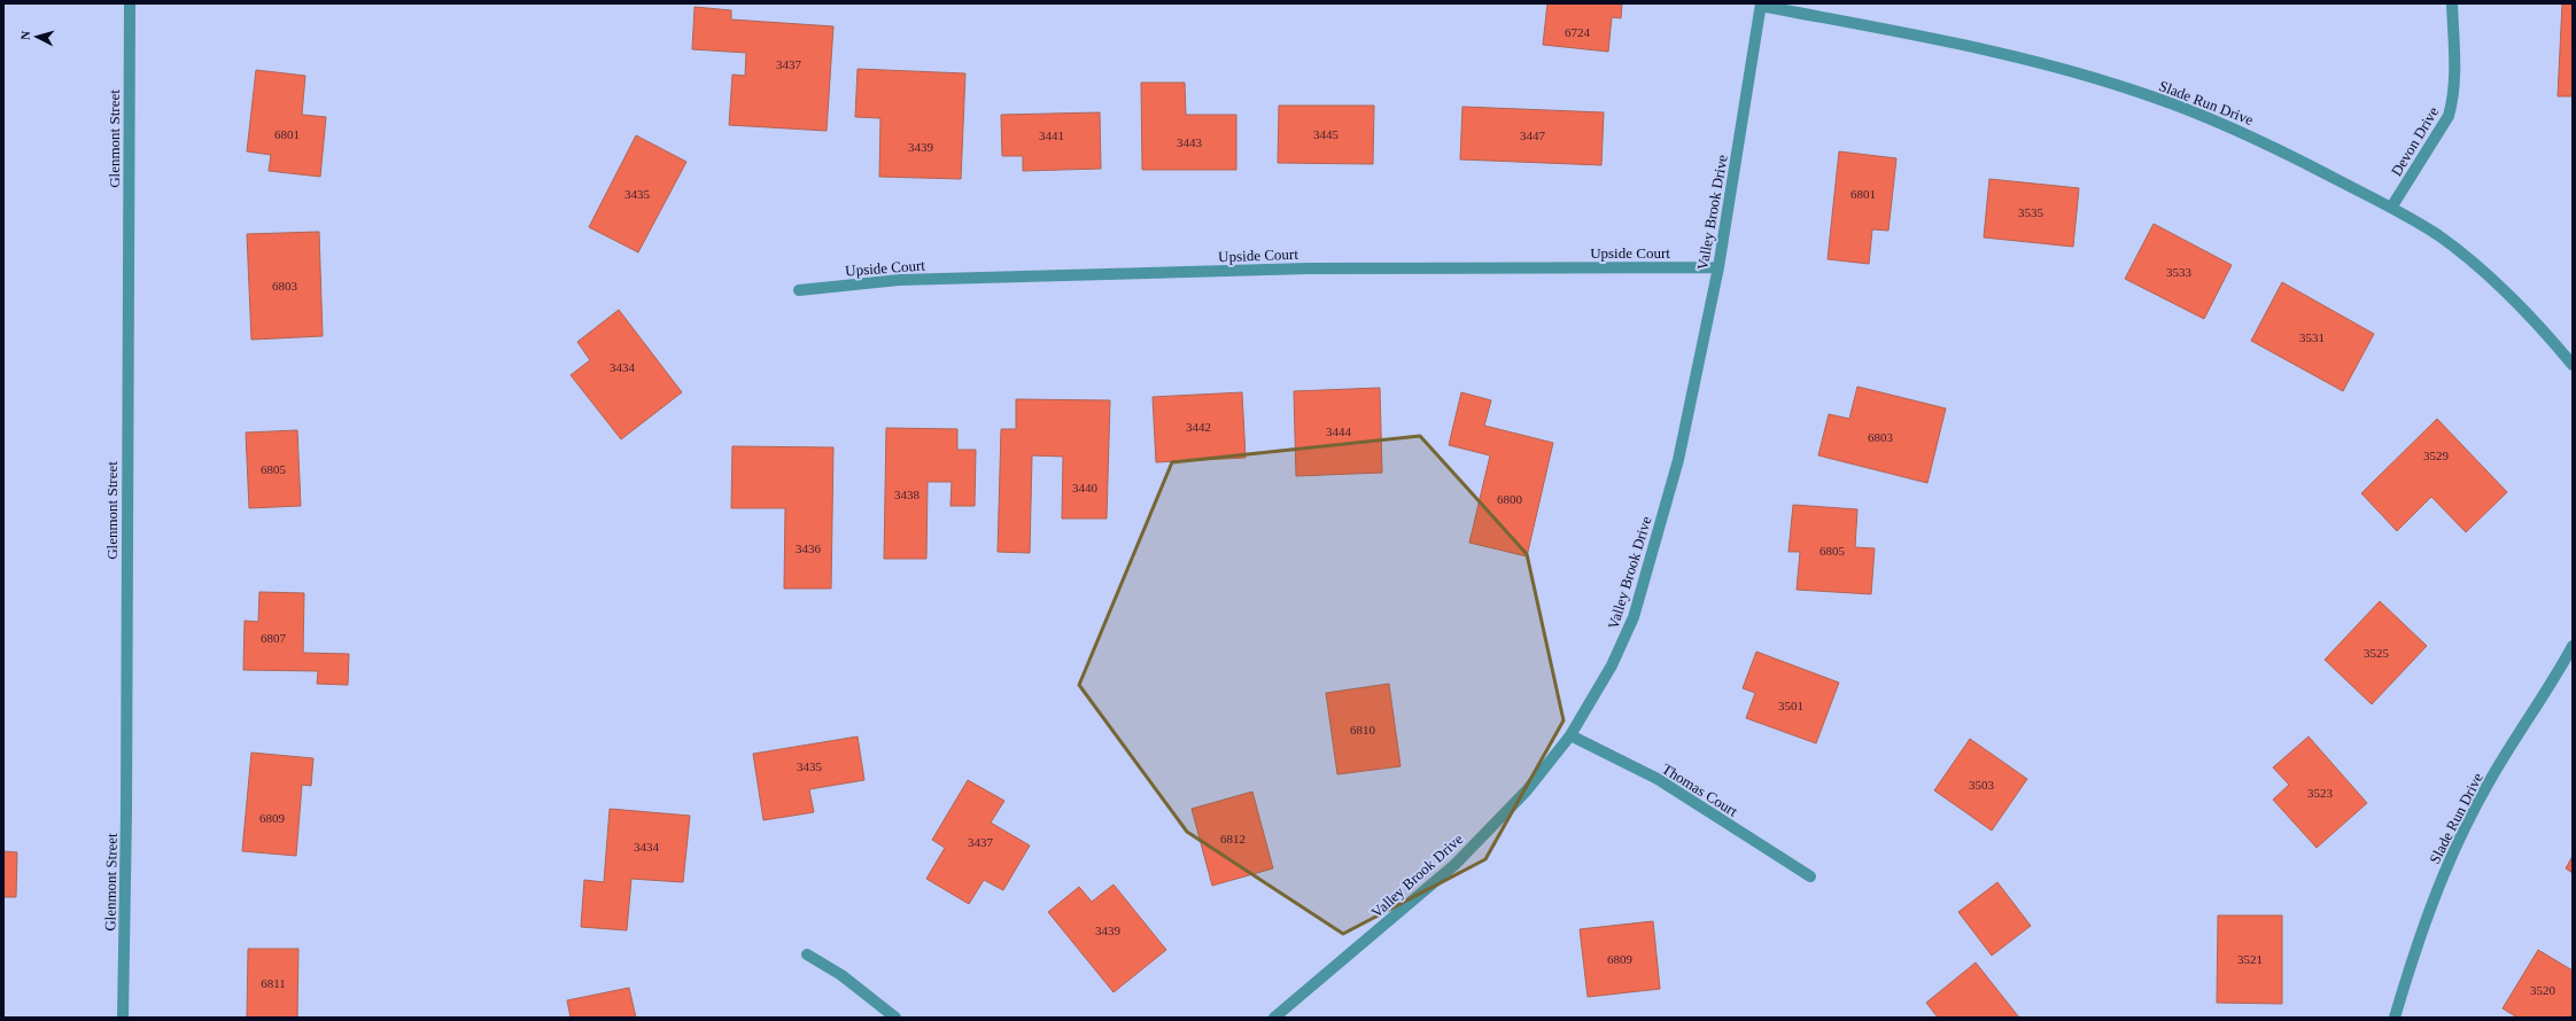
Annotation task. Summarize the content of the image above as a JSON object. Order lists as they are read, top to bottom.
{
  "streets": {
    "street": [
      "Slade Run Drive",
      "Glenmont Street",
      "Devon Drive",
      "Valley Brook Drive",
      "Upside Court",
      "Thomas Court"
    ]
  },
  "crossings": [
    ["Slade Run Drive", "Devon Drive"],
    ["Slade Run Drive", "Valley Brook Drive"],
    ["Valley Brook Drive", "Upside Court"],
    ["Valley Brook Drive", "Thomas Court"]
  ],
  "house_numbers": [
    "6724",
    "3437",
    "6801",
    "3445",
    "3441",
    "3447",
    "3443",
    "3439",
    "3435",
    "6801",
    "3535",
    "3533",
    "6803",
    "3531",
    "3434",
    "3442",
    "3444",
    "6803",
    "3529",
    "6805",
    "3440",
    "3438",
    "6800",
    "3436",
    "6805",
    "6807",
    "3525",
    "3501",
    "6810",
    "3435",
    "3503",
    "3523",
    "6809",
    "6812",
    "3437",
    "3434",
    "3439",
    "6809",
    "3521",
    "6811",
    "3520"
  ],
  "north": "left"
}
